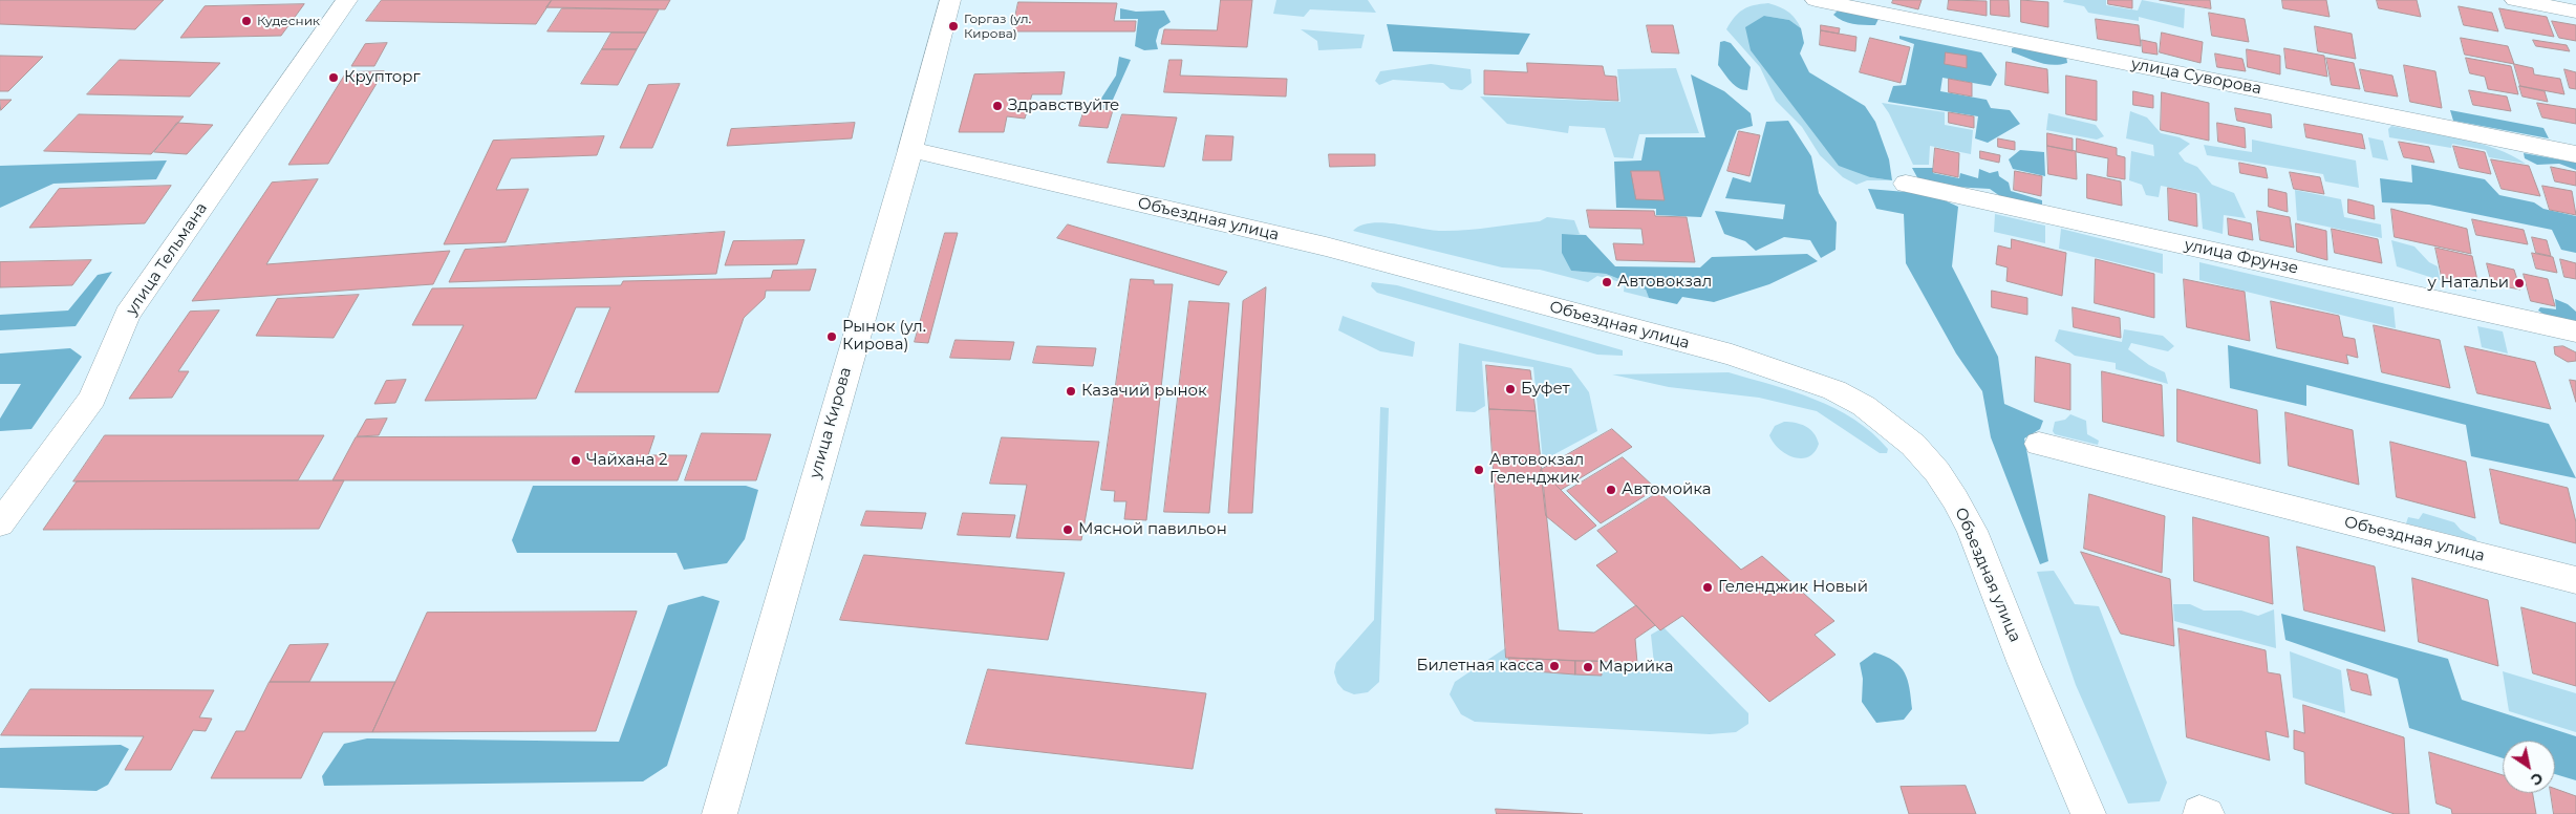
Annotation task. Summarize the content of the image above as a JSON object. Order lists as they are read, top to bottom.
{
  "streets": {
    "street": [
      "улица Суворова",
      "Объездная улица",
      "улица Фрунзе",
      "улица Тельмана",
      "улица Кирова"
    ]
  },
  "crossings": [
    ["Объездная улица", "улица Кирова"]
  ],
  "places": [
    "Кудесник",
    "Горгаз (ул. Кирова)",
    "Крупторг",
    "Здравствуйте",
    "Автовокзал",
    "у Натальи",
    "Рынок (ул. Кирова)",
    "Буфет",
    "Казачий рынок",
    "Чайхана 2",
    "Автовокзал Геленджик",
    "Автомойка",
    "Мясной павильон",
    "Геленджик Новый",
    "Билетная касса",
    "Марийка"
  ],
  "north": "bottom right"
}
